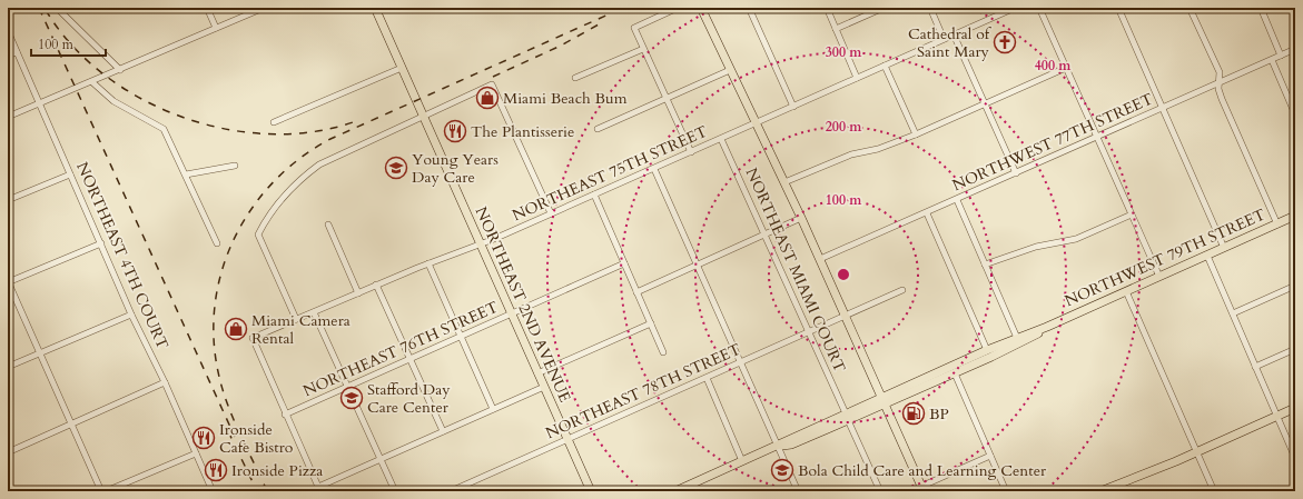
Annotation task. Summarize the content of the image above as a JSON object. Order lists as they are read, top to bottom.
{
  "streets": {
    "main road": ["NORTHWEST 79TH STREET", "NORTHEAST 2ND AVENUE"],
    "street": [
      "NORTHWEST 77TH STREET",
      "NORTHEAST 75TH STREET",
      "NORTHEAST 4TH COURT",
      "NORTHEAST MIAMI COURT",
      "NORTHEAST 76TH STREET",
      "NORTHEAST 78TH STREET"
    ]
  },
  "crossings": [
    ["NORTHEAST 75TH STREET", "NORTHEAST MIAMI COURT"],
    ["NORTHEAST 75TH STREET", "NORTHEAST 2ND AVENUE"],
    ["NORTHEAST 75TH STREET", "NORTHEAST 76TH STREET"],
    ["NORTHEAST MIAMI COURT", "NORTHEAST 78TH STREET"],
    ["NORTHEAST 2ND AVENUE", "NORTHEAST 76TH STREET"],
    ["NORTHEAST 2ND AVENUE", "NORTHEAST 78TH STREET"]
  ],
  "places": {
    "church": ["Cathedral of Saint Mary"],
    "shop": ["Miami Beach Bum", "Miami Camera Rental"],
    "restaurant": ["The Plantisserie", "Ironside Cafe Bistro", "Ironside Pizza"],
    "school or university": ["Young Years Day Care", "Stafford Day Care Center", "Bola Child Care and Learning Center"],
    "fuel station": ["BP"]
  },
  "scale_bar": "100 m",
  "rings": [
    "300 m",
    "400 m",
    "200 m",
    "100 m"
  ]
}
